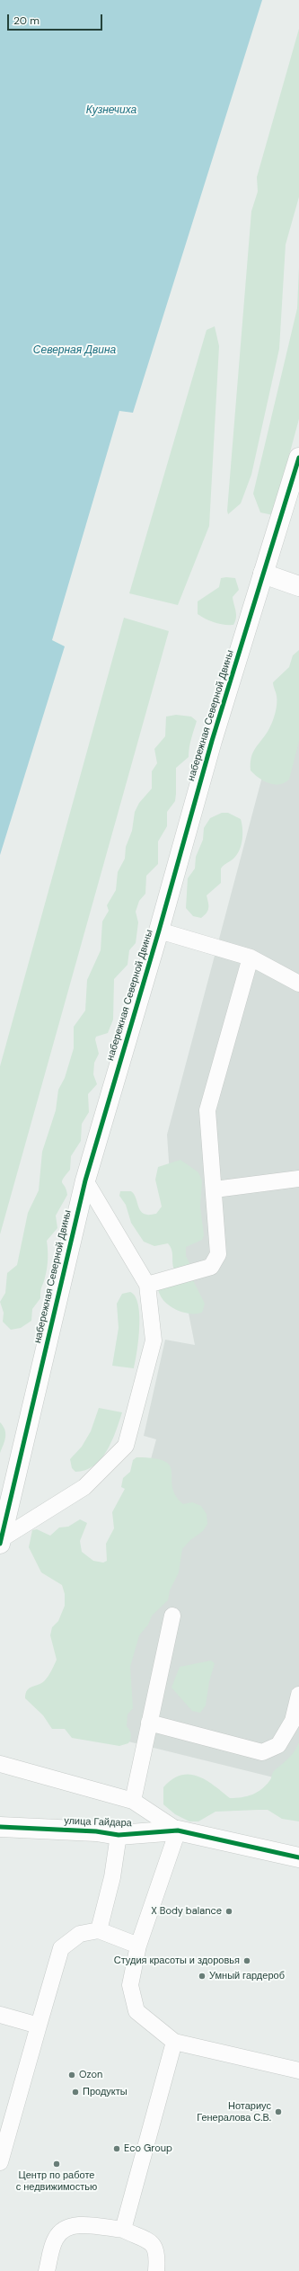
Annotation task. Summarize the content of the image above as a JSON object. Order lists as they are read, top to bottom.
{
  "streets": {
    "street": ["набережная Северной Двины", "улица Гайдара"]
  },
  "water": ["Кузнечиха", "Северная Двина"],
  "places": [
    "X Body balance",
    "Студия красоты и здоровья",
    "Умный гардероб",
    "Ozon",
    "Продукты",
    "Нотариус Генералова С.В.",
    "Eco Group",
    "Центр по работе с недвижимостью"
  ],
  "scale_bar": "20 m"
}
